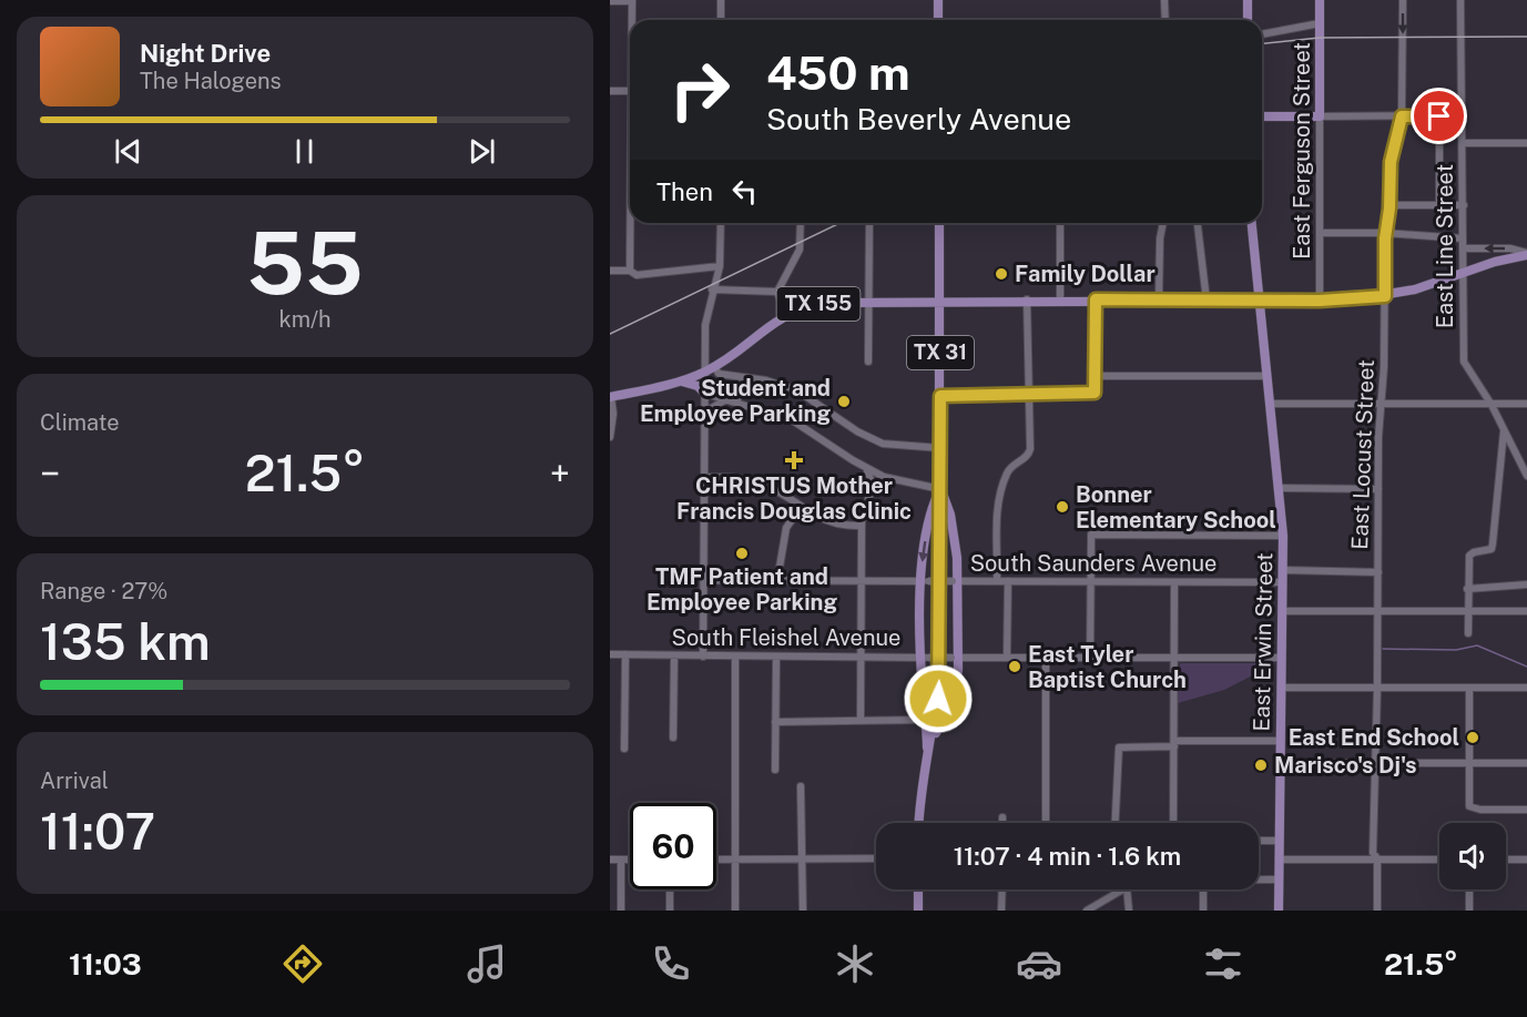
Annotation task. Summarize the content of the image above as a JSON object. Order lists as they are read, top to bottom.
{
  "streets": {
    "main road": [
      "East Ferguson Street",
      "TX 155",
      "TX 31",
      "East Erwin Street"
    ],
    "street": [
      "East Line Street",
      "East Locust Street",
      "South Saunders Avenue",
      "South Fleishel Avenue"
    ]
  },
  "crossings": [
    ["TX 155", "TX 31"],
    ["South Saunders Avenue", "East Erwin Street"],
    ["South Fleishel Avenue", "East Erwin Street"]
  ],
  "places": {
    "other": [
      "Family Dollar",
      "Student and Employee Parking",
      "Bonner Elementary School",
      "TMF Patient and Employee Parking",
      "East Tyler Baptist Church",
      "East End School",
      "Marisco's Dj's"
    ],
    "health": ["CHRISTUS Mother Francis Douglas Clinic"]
  },
  "page": {
    "turn": ["450 m", "South Beverly Avenue"],
    "song": ["Night Drive", "The Halogens"],
    "then": "Then",
    "tile": [
      ["55", "km/h"],
      "Climate",
      ["Range · 27%", "135 km"],
      ["Arrival", "11:07"]
    ],
    "heat": ["−", "21.5°", "+"],
    "limit": "60",
    "trip": "11:07 · 4 min · 1.6 km",
    "tabs": ["11:03", "21.5°"]
  }
}
